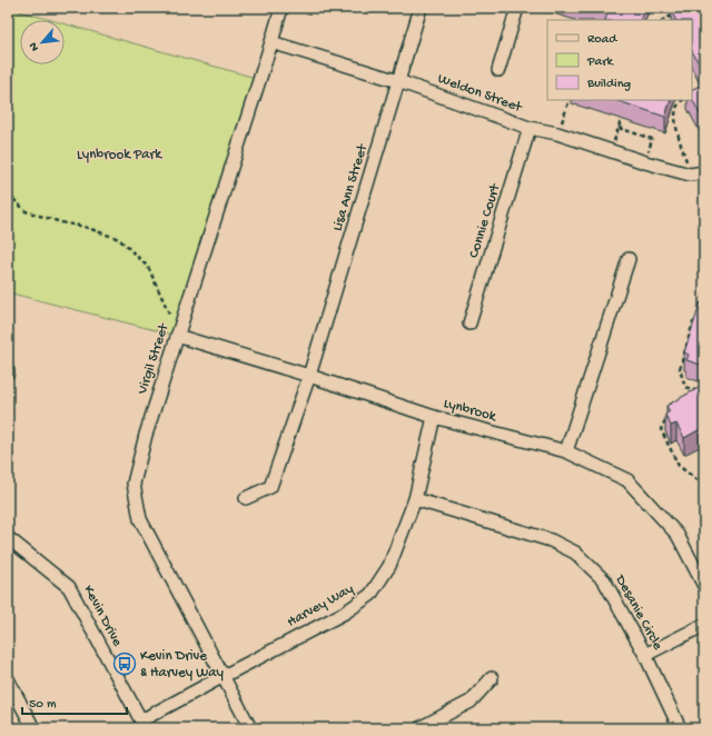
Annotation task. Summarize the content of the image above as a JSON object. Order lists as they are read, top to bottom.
{
  "streets": {
    "street": [
      "Weldon Street",
      "Lisa Ann Street",
      "Connie Court",
      "Virgil Street",
      "Lynbrook",
      "Harvey Way",
      "Desanie Circle",
      "Kevin Drive"
    ]
  },
  "crossings": [
    ["Weldon Street", "Lisa Ann Street"],
    ["Weldon Street", "Connie Court"],
    ["Weldon Street", "Virgil Street"],
    ["Lisa Ann Street", "Lynbrook"],
    ["Virgil Street", "Lynbrook"],
    ["Virgil Street", "Harvey Way"],
    ["Lynbrook", "Harvey Way"],
    ["Harvey Way", "Desanie Circle"],
    ["Harvey Way", "Kevin Drive"]
  ],
  "parks": ["Lynbrook Park"],
  "places": {
    "bus stop": ["Kevin Drive & Harvey Way"]
  },
  "legend": ["Road", "Park", "Building"],
  "scale_bar": "50 m",
  "north": "bottom left"
}
